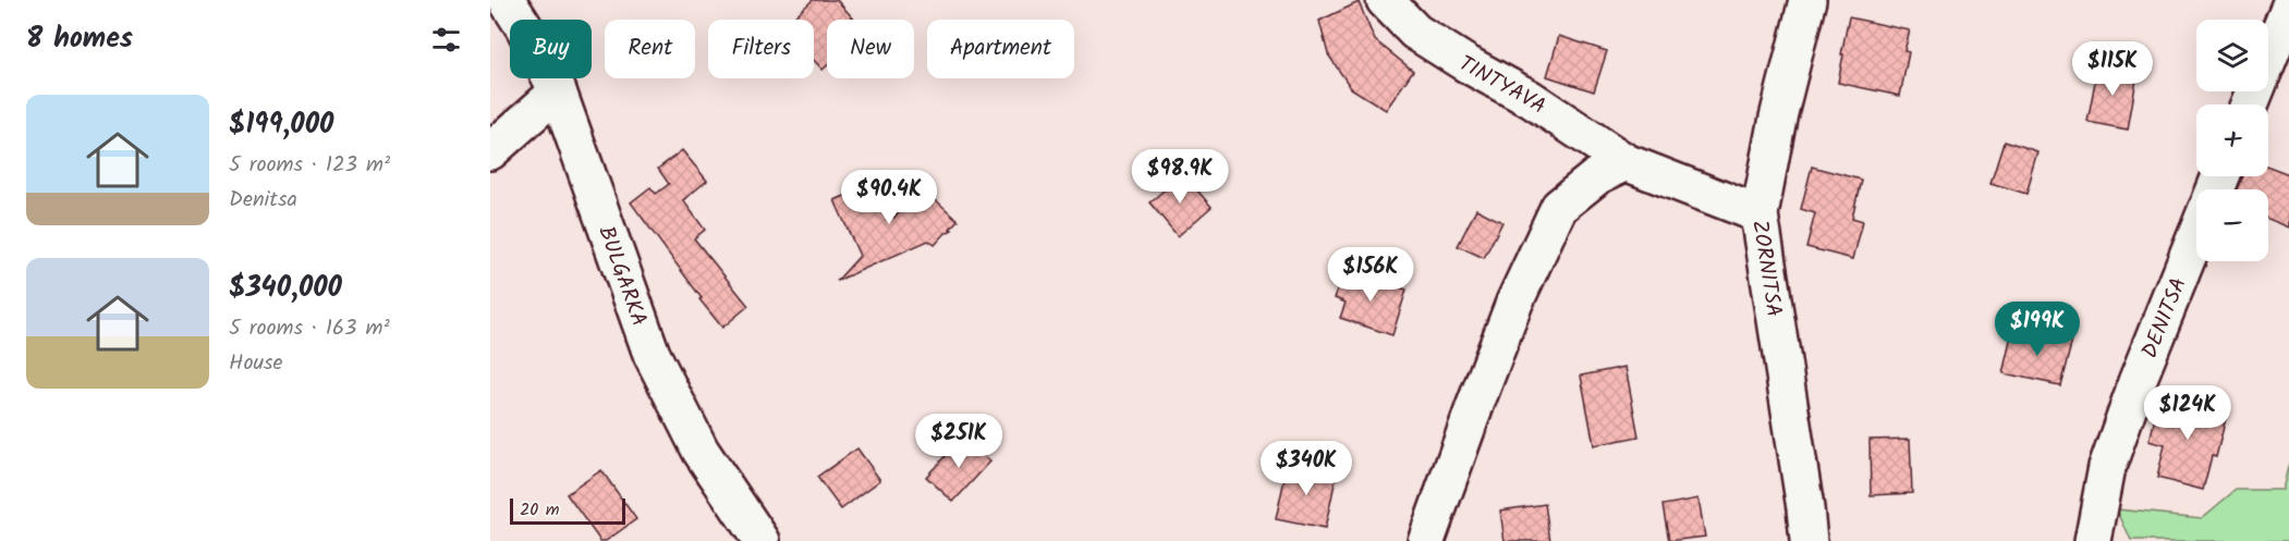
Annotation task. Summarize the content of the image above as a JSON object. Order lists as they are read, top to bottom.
{
  "streets": {
    "street": [
      "TINTYAVA",
      "ZORNITSA",
      "BULGARKA",
      "DENITSA"
    ]
  },
  "crossings": [
    ["TINTYAVA", "ZORNITSA"]
  ],
  "scale_bar": "20 m",
  "page": {
    "heading": "8 homes",
    "map_buttons": ["+", "−"],
    "chip": [
      "Buy",
      "Rent",
      "Filters",
      "New",
      "Apartment"
    ],
    "price": [
      "$115K",
      "$98.9K",
      "$90.4K",
      "$156K",
      "$199K",
      "$124K",
      "$251K",
      "$340K"
    ],
    "list": [
      {
        "name": "$199,000",
        "note": "5 rooms · 123 m² · Denitsa"
      },
      {
        "name": "$340,000",
        "note": "5 rooms · 163 m² · House"
      }
    ],
    "scale": "20 m"
  }
}
